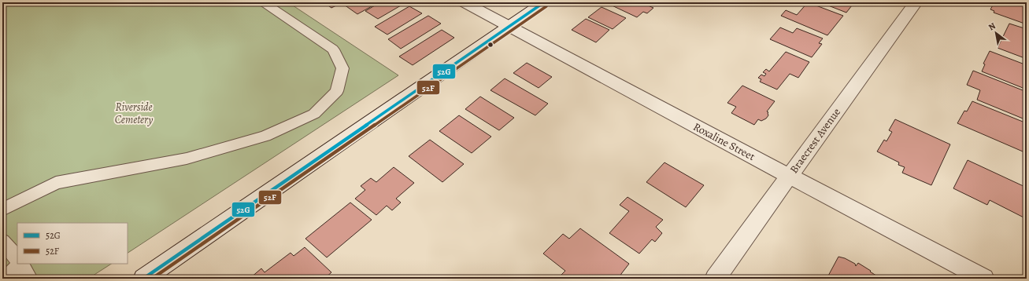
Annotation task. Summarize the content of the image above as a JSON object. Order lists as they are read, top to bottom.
{
  "streets": {
    "street": ["Braecrest Avenue", "Roxaline Street"]
  },
  "crossings": [
    ["Braecrest Avenue", "Roxaline Street"]
  ],
  "parks": ["Riverside Cemetery"],
  "lines": ["transit line 52G", "transit line 52F"],
  "legend": ["52G", "52F"],
  "north": "top left"
}
